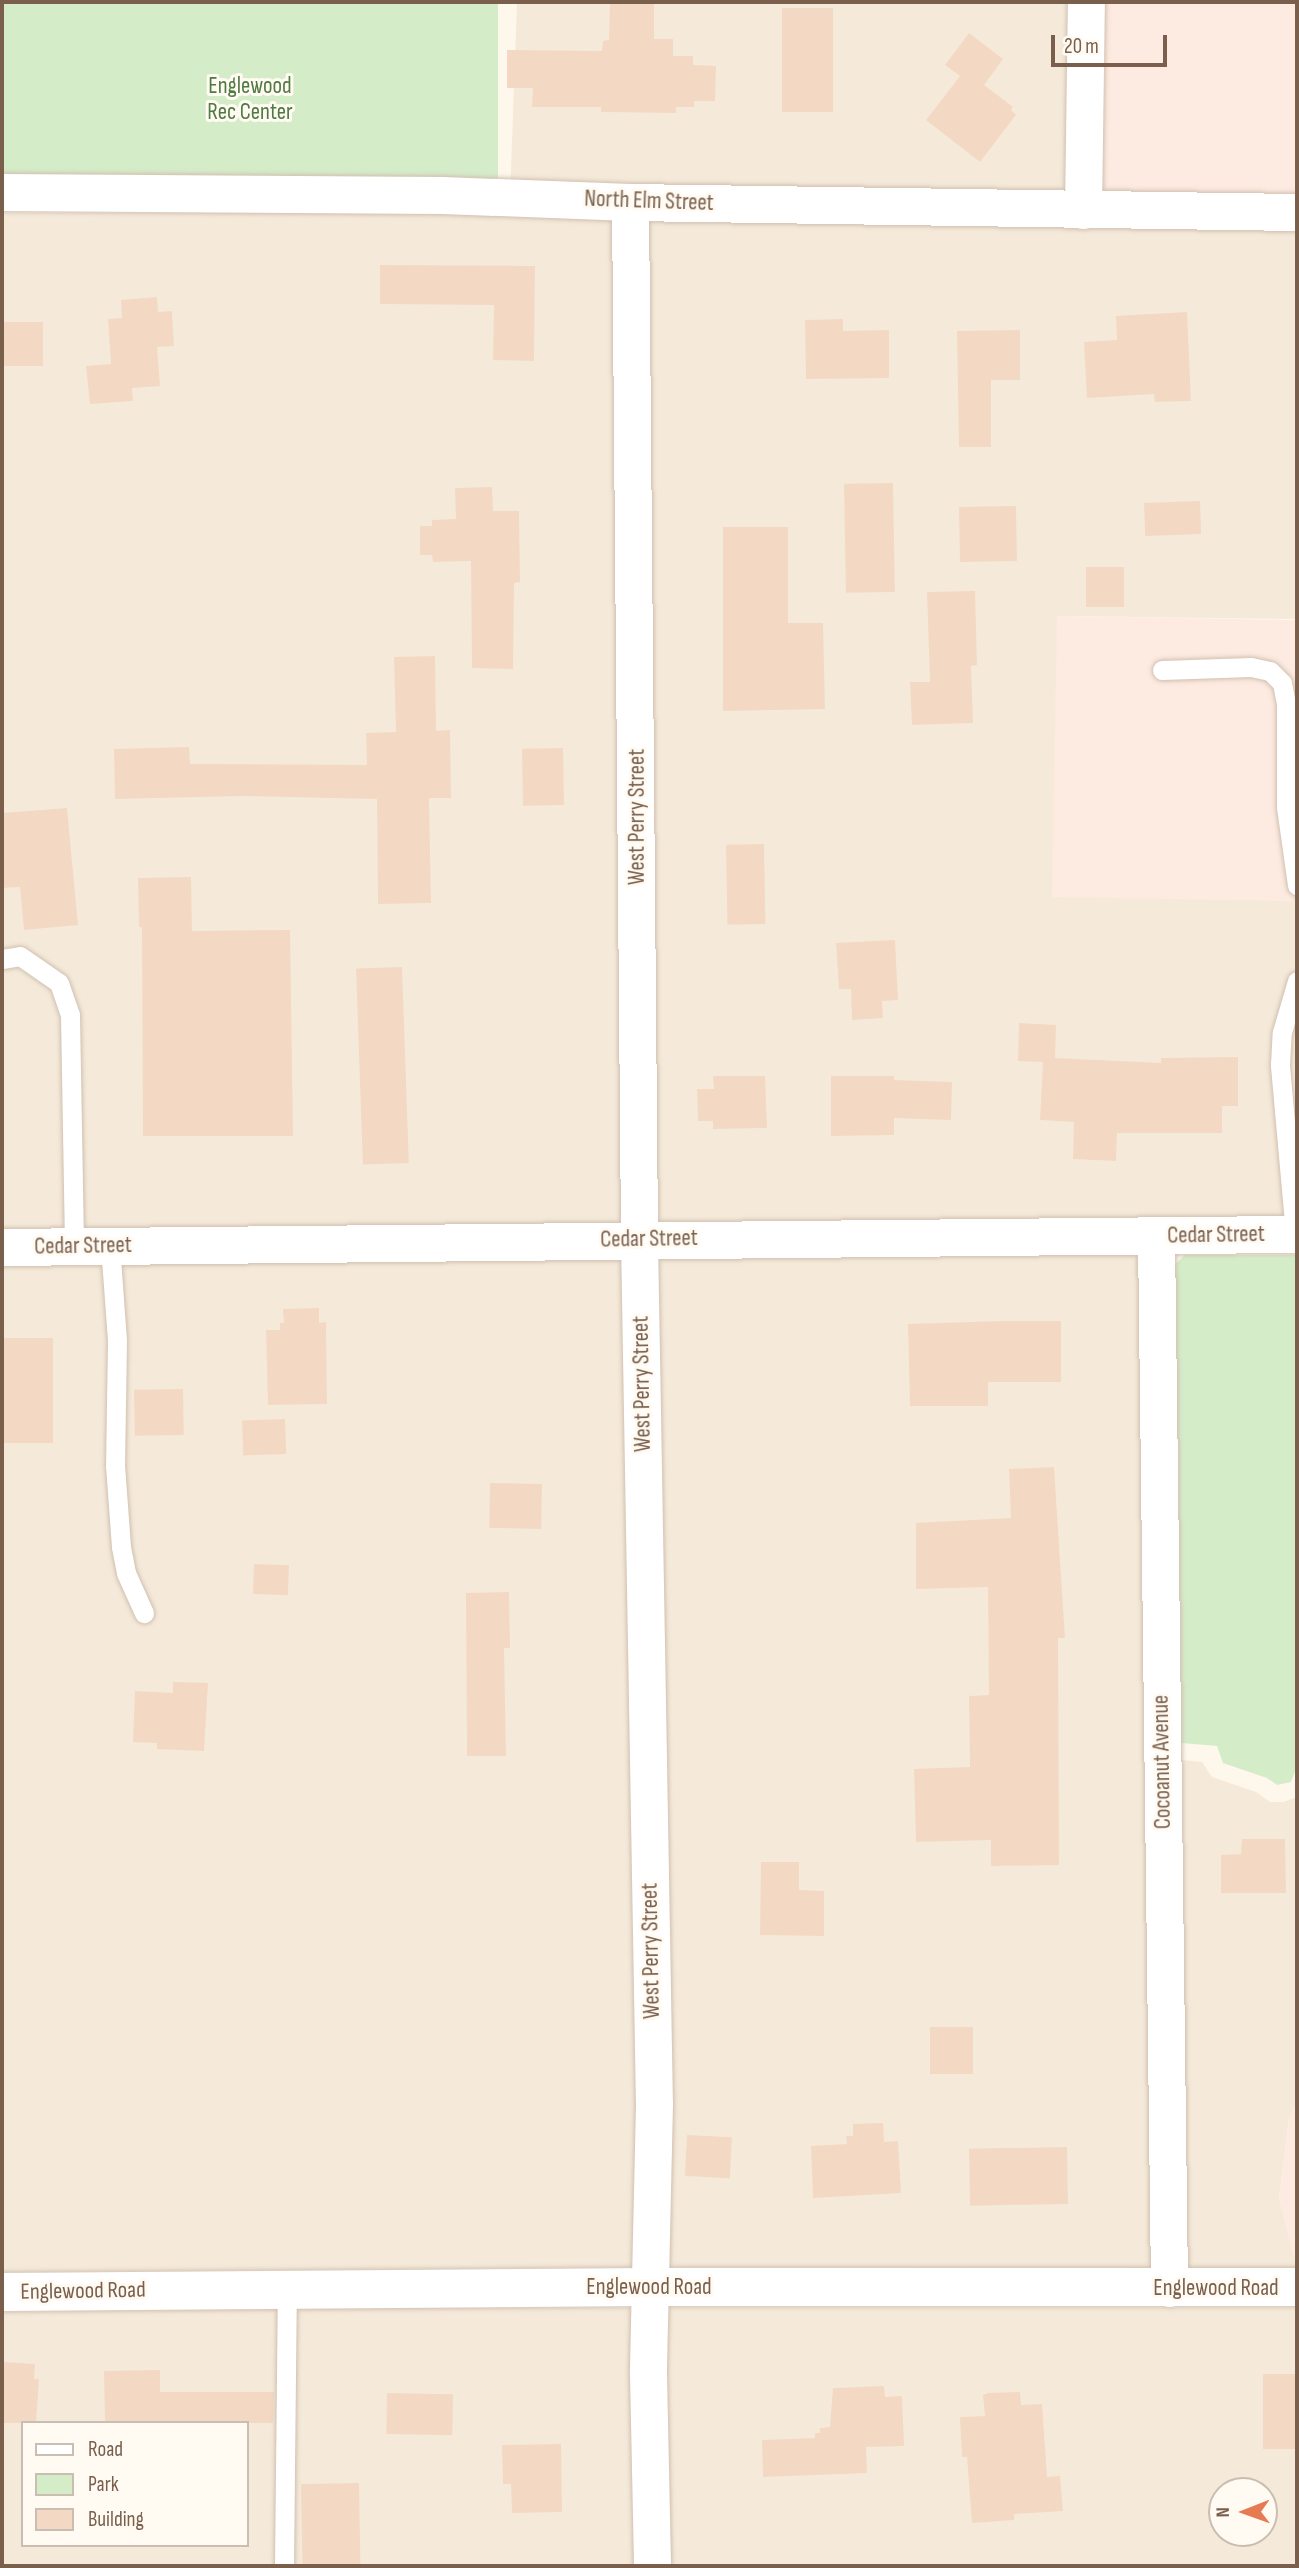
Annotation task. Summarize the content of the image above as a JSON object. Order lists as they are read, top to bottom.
{
  "streets": {
    "street": [
      "North Elm Street",
      "West Perry Street",
      "Cedar Street",
      "Cocoanut Avenue",
      "Englewood Road"
    ]
  },
  "crossings": [
    ["North Elm Street", "West Perry Street"],
    ["West Perry Street", "Cedar Street"],
    ["West Perry Street", "Englewood Road"],
    ["Cedar Street", "Cocoanut Avenue"],
    ["Cocoanut Avenue", "Englewood Road"]
  ],
  "parks": ["Englewood Rec Center"],
  "legend": ["Road", "Park", "Building"],
  "scale_bar": "20 m",
  "north": "left"
}
